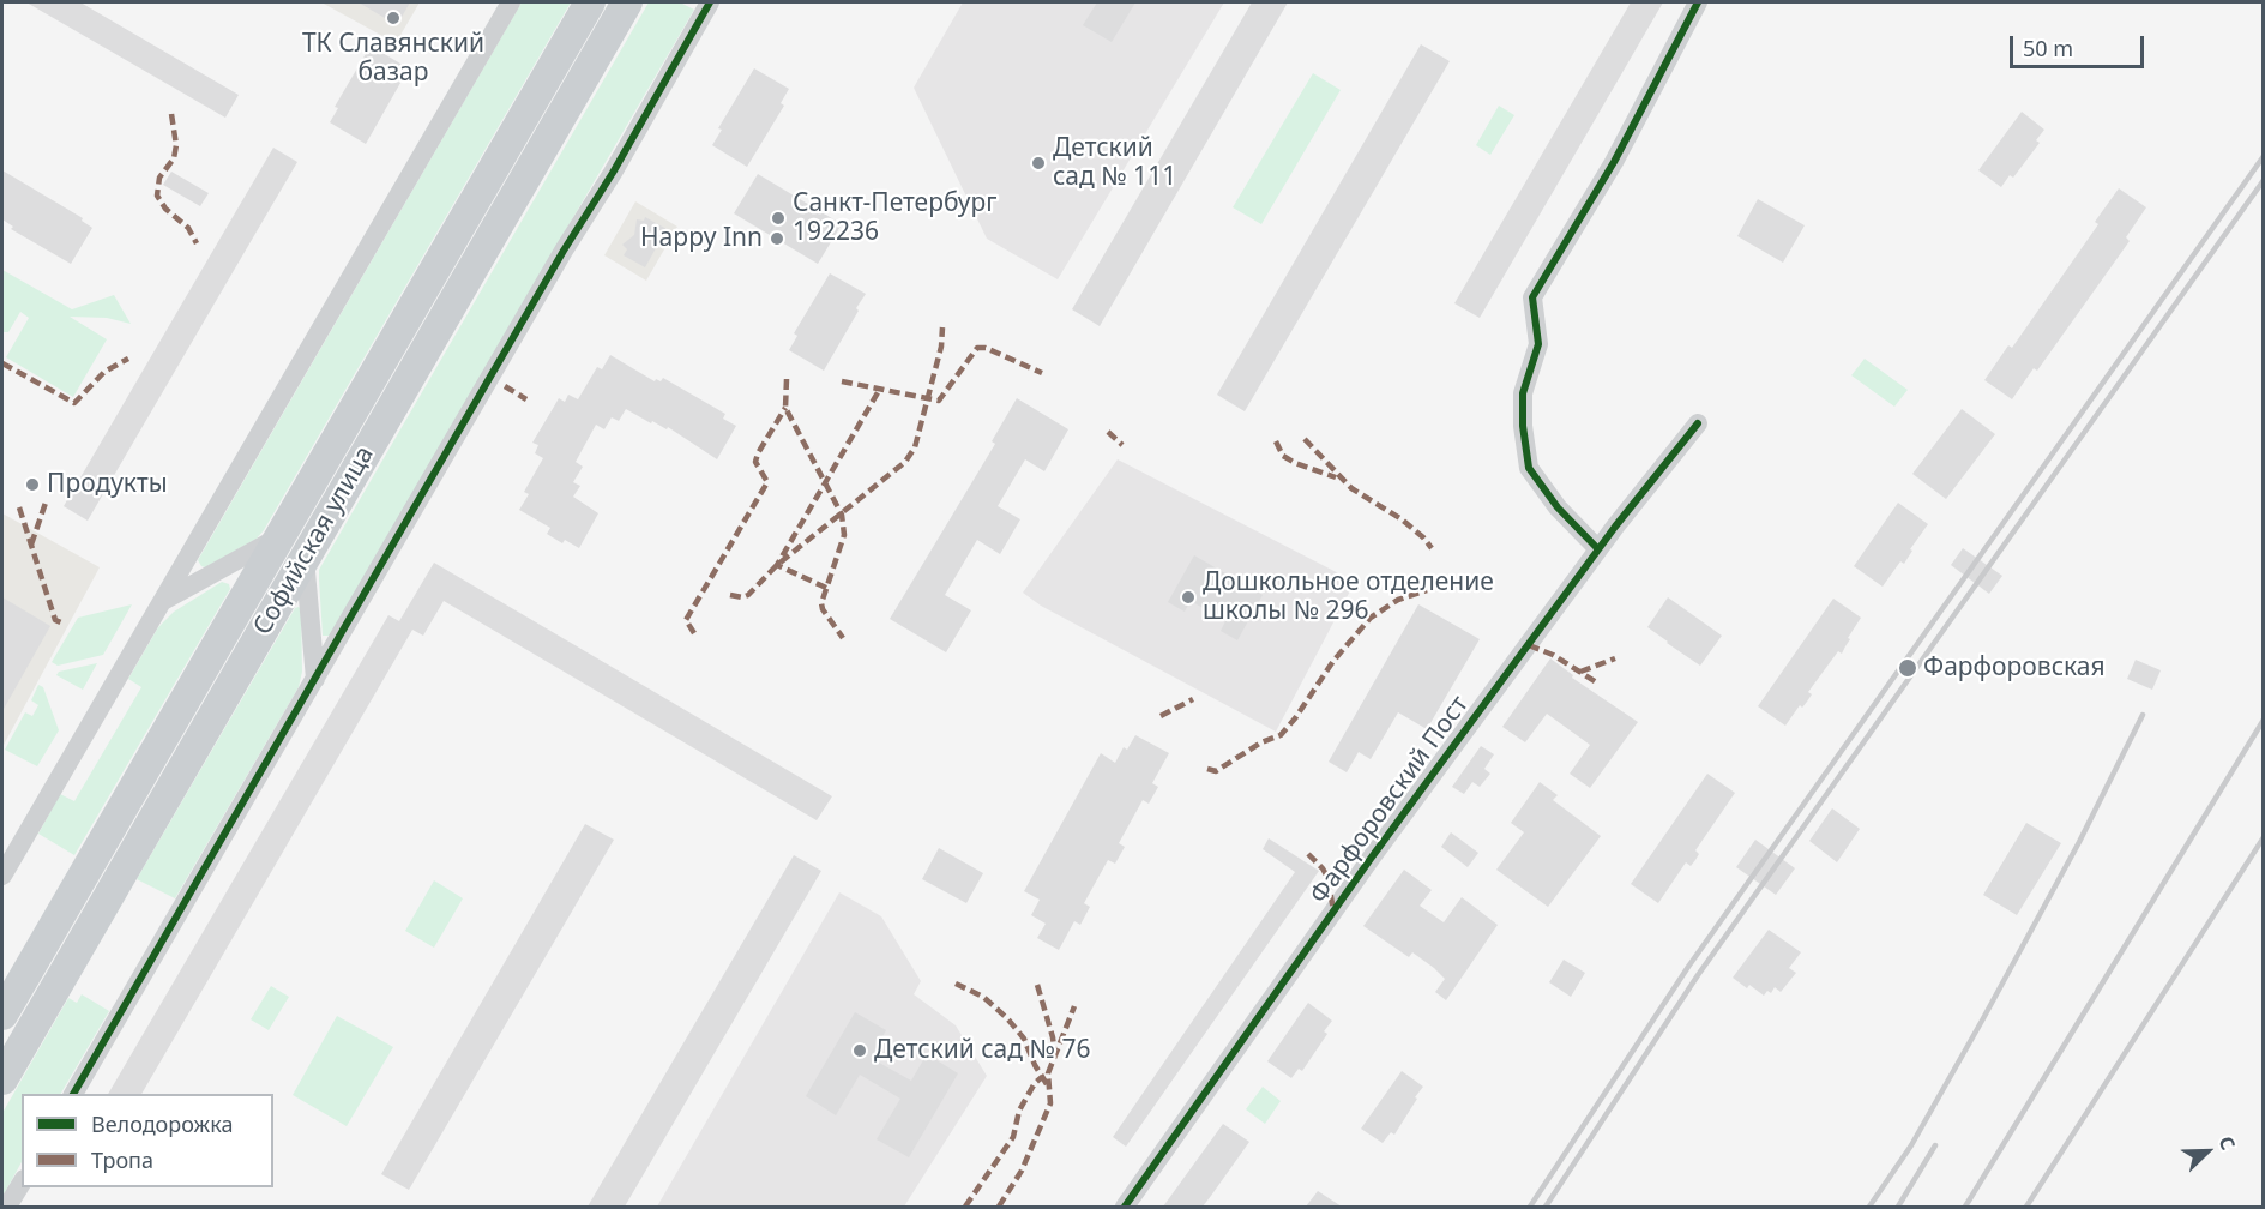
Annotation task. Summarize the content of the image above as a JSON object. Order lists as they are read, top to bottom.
{
  "streets": {
    "main road": ["Софийская улица"],
    "street": ["Фарфоровский Пост"]
  },
  "places": [
    "ТК Славянский базар",
    "Детский сад № 111",
    "Санкт-Петербург 192236",
    "Happy Inn",
    "Продукты",
    "Дошкольное отделение школы № 296",
    "Фарфоровская",
    "Детский сад № 76"
  ],
  "legend": ["Велодорожка", "Тропа"],
  "scale_bar": "50 m",
  "north": "top right"
}
